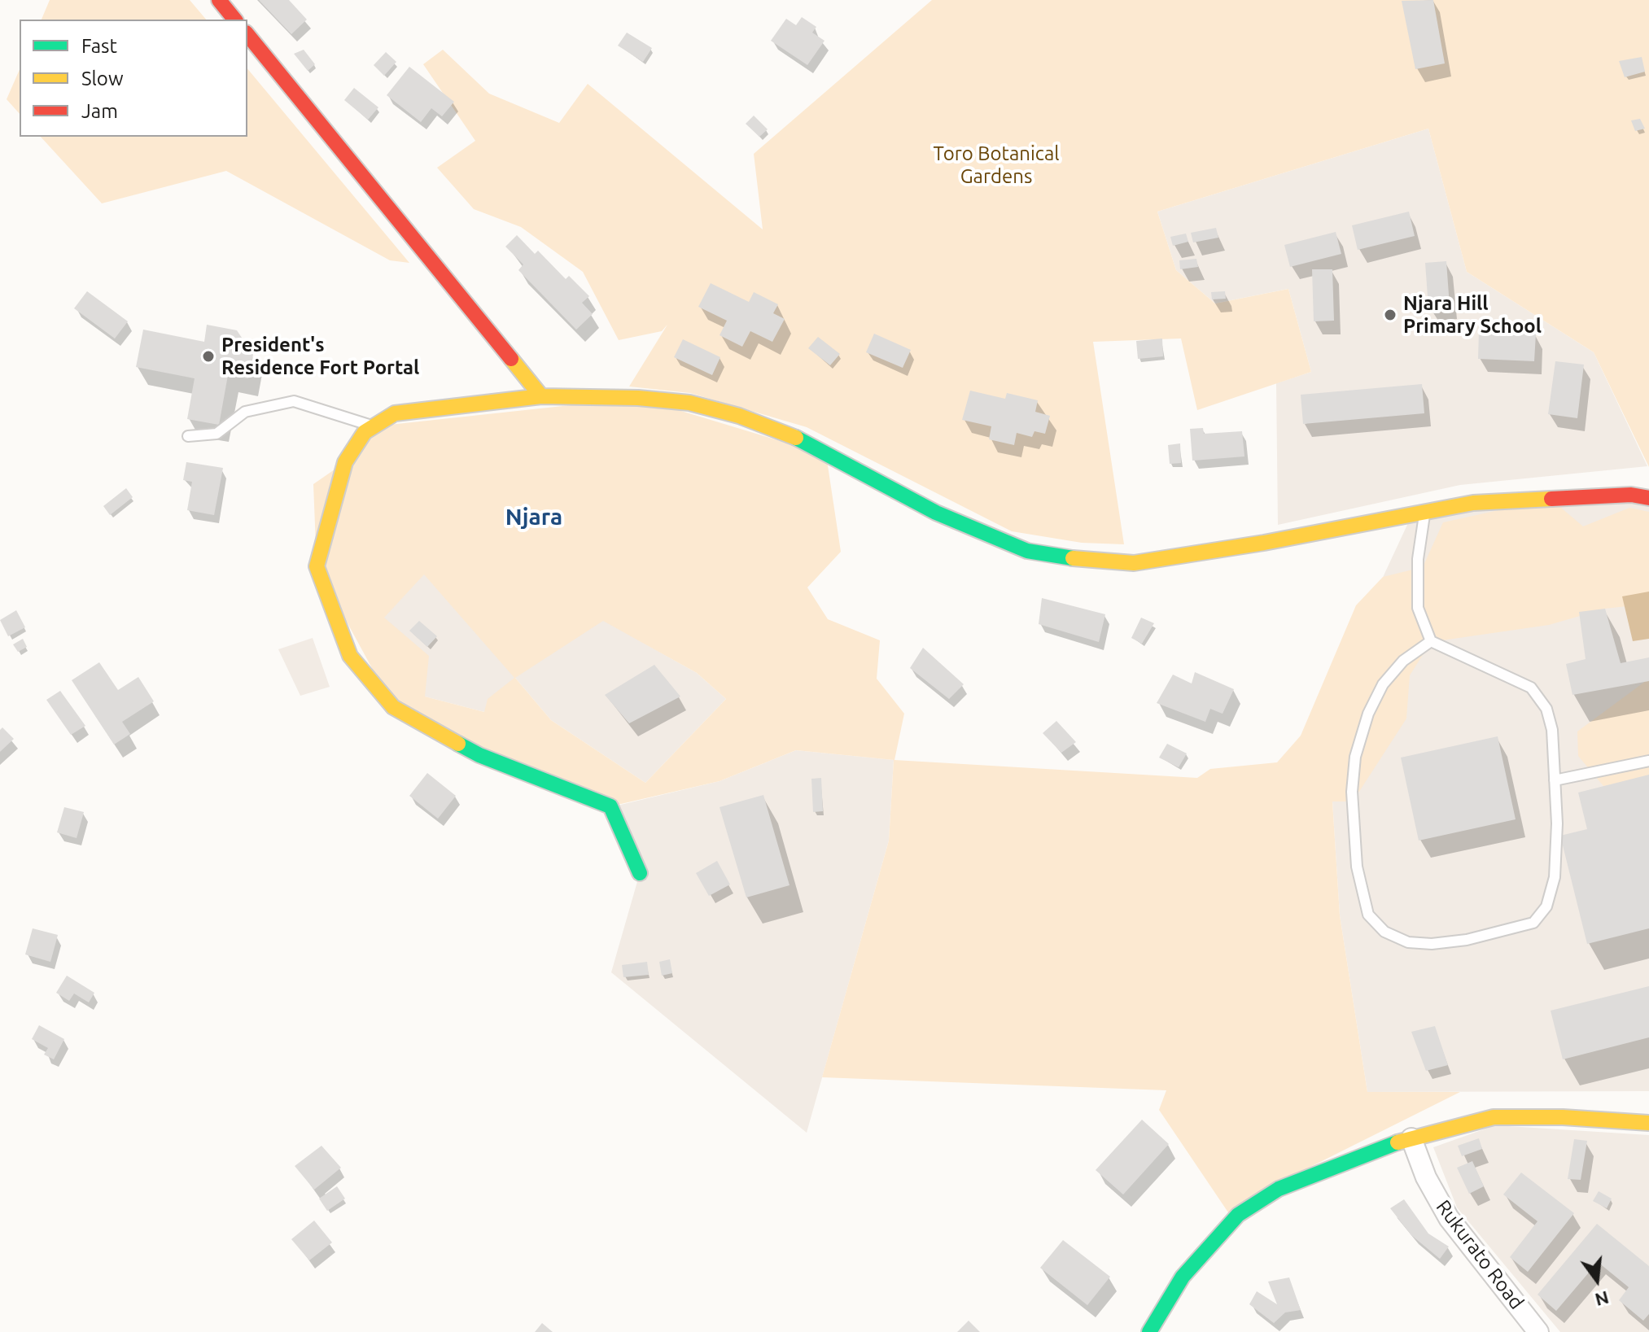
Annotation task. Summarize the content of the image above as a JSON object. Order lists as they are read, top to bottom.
{
  "streets": {
    "street": ["Rukurato Road"]
  },
  "districts": ["Njara"],
  "parks": ["Toro Botanical Gardens"],
  "places": ["Njara Hill Primary School", "President's Residence Fort Portal"],
  "legend": ["Fast", "Slow", "Jam"],
  "north": "bottom"
}
